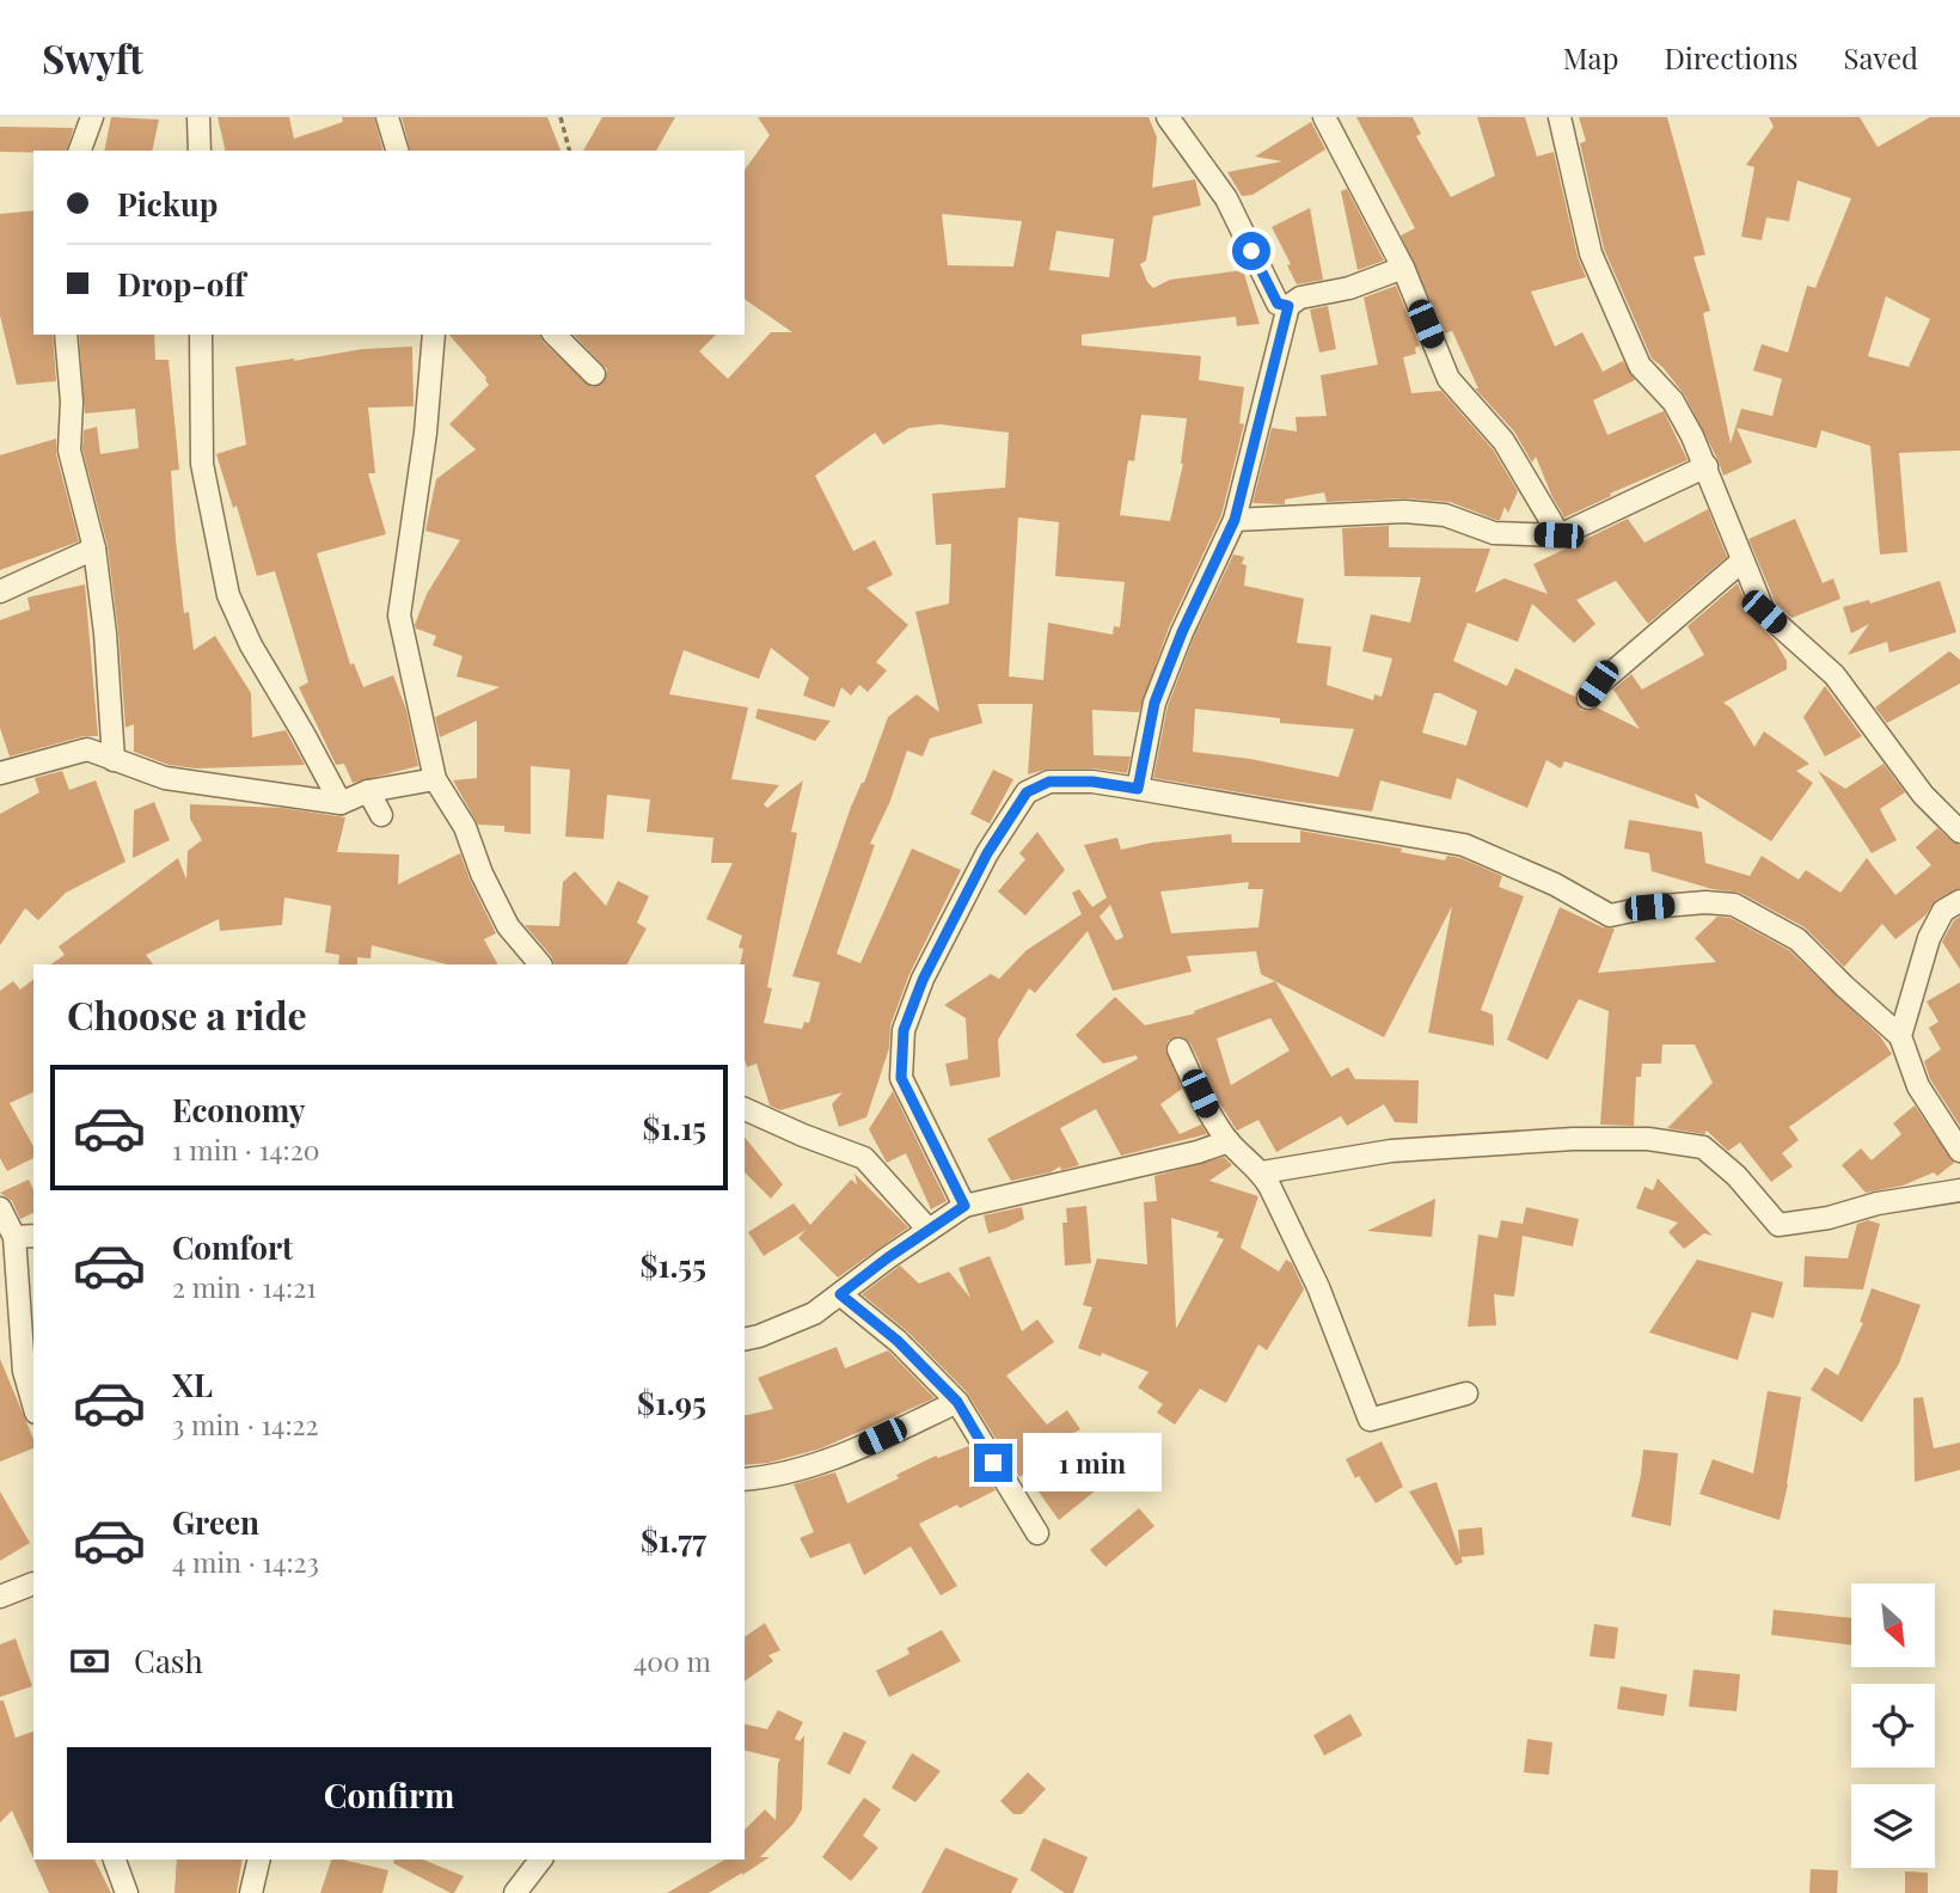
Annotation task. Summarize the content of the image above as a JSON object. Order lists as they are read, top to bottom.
{
  "north": "bottom right",
  "page": {
    "header": "Swyft",
    "nav": ["Map", "Directions", "Saved"],
    "banner": ["Pickup", "Drop-off"],
    "heading": "Choose a ride",
    "list": [
      {
        "name": "Economy",
        "note": "1 min · 14:20",
        "value": "$1.15"
      },
      {
        "name": "Comfort",
        "note": "2 min · 14:21",
        "value": "$1.55"
      },
      {
        "name": "XL",
        "note": "3 min · 14:22",
        "value": "$1.95"
      },
      {
        "name": "Green",
        "note": "4 min · 14:23",
        "value": "$1.77"
      }
    ],
    "bubble": "1 min",
    "pay": ["Cash", "400 m"],
    "buttons": "Confirm"
  }
}
